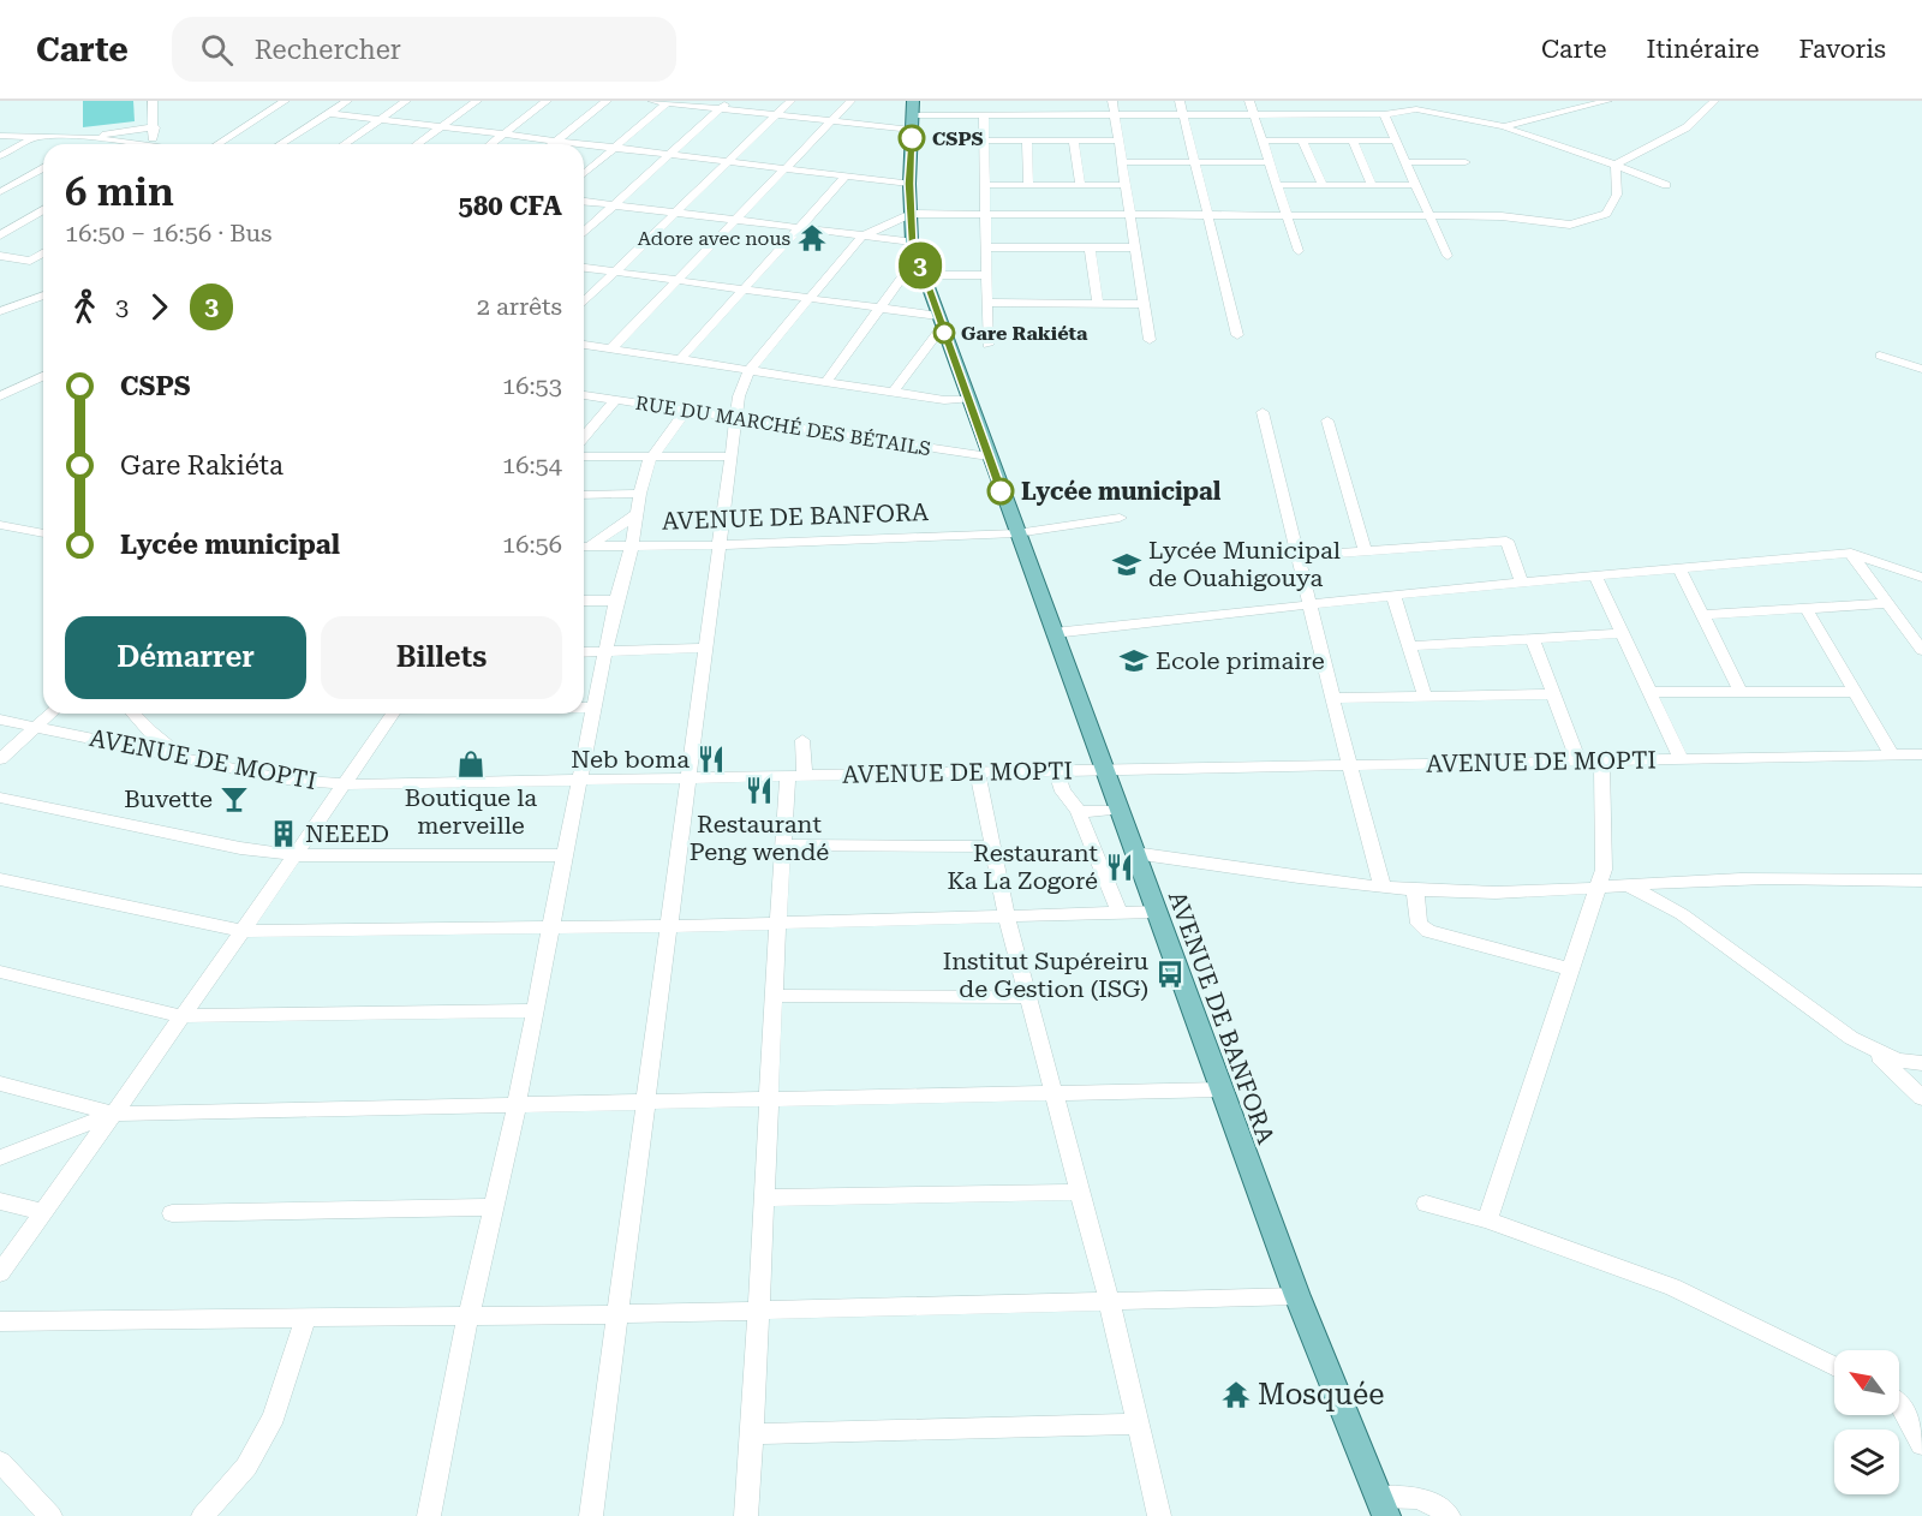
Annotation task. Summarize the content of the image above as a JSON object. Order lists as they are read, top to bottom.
{
  "streets": {
    "main road": ["AVENUE DE BANFORA"],
    "street": ["RUE DU MARCHÉ DES BÉTAILS", "AVENUE DE MOPTI"]
  },
  "crossings": [
    ["RUE DU MARCHÉ DES BÉTAILS", "AVENUE DE BANFORA"],
    ["AVENUE DE BANFORA", "AVENUE DE MOPTI"]
  ],
  "places": {
    "other": ["CSPS", "Gare Rakiéta", "Lycée municipal"],
    "temple": ["Adore avec nous", "Mosquée"],
    "school or university": ["Lycée Municipal de Ouahigouya", "Ecole primaire"],
    "restaurant": ["Neb boma", "Restaurant Peng wendé", "Restaurant Ka La Zogoré"],
    "shop": ["Boutique la merveille"],
    "bar": ["Buvette"],
    "building": ["NEEED"],
    "bus stop": ["Institut Supéreiru de Gestion (ISG)"]
  },
  "lines": ["bus line 3"],
  "north": "top left",
  "page": {
    "header": "Carte",
    "search": "Rechercher",
    "nav": ["Carte", "Itinéraire", "Favoris"],
    "on_map": "3",
    "heading": ["6 min", "16:50 – 16:56 · Bus", "580 CFA"],
    "legs": ["3", "3", "2 arrêts"],
    "list": [
      {
        "name": "CSPS",
        "value": "16:53"
      },
      {
        "name": "Gare Rakiéta",
        "value": "16:54"
      },
      {
        "name": "Lycée municipal",
        "value": "16:56"
      }
    ],
    "buttons": ["Démarrer", "Billets"]
  }
}
